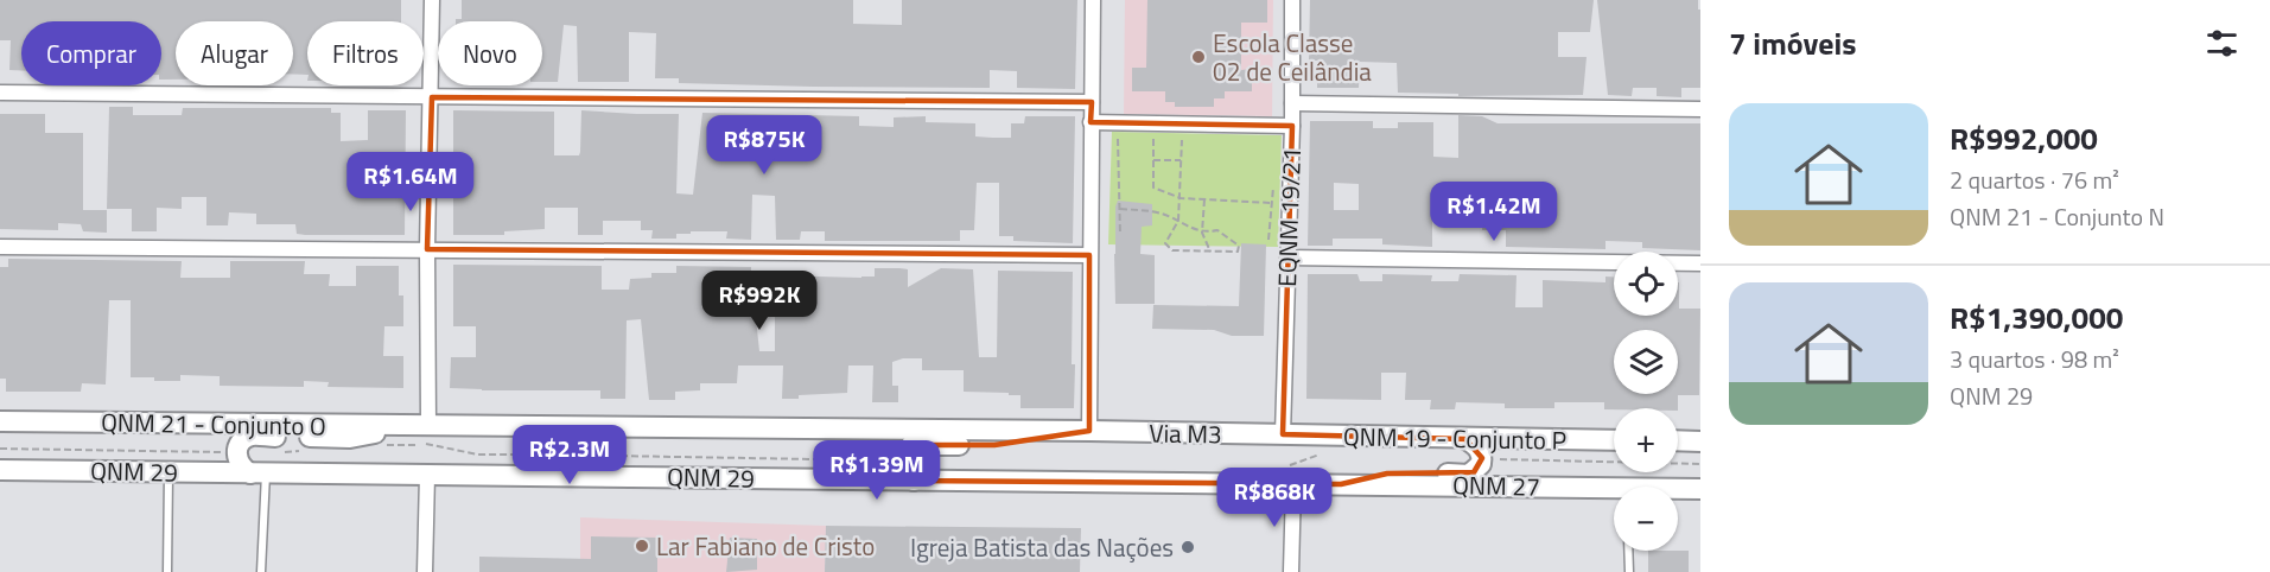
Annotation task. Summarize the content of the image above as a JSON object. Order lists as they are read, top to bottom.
{
  "streets": {
    "main road": [
      "QNM 21 - Conjunto O",
      "Via M3",
      "QNM 19 - Conjunto P",
      "QNM 29",
      "QNM 27"
    ],
    "street": ["EQNM 19/21"]
  },
  "crossings": [
    ["EQNM 19/21", "Via M3"],
    ["EQNM 19/21", "QNM 19 - Conjunto P"],
    ["Via M3", "QNM 19 - Conjunto P"],
    ["QNM 29", "QNM 27"]
  ],
  "places": ["Escola Classe 02 de Ceilândia", "Lar Fabiano de Cristo", "Igreja Batista das Nações"],
  "page": {
    "heading": "7 imóveis",
    "chip": [
      "Comprar",
      "Alugar",
      "Filtros",
      "Novo"
    ],
    "list": [
      {
        "name": "R$992,000",
        "note": "2 quartos · 76 m² · QNM 21 - Conjunto N"
      },
      {
        "name": "R$1,390,000",
        "note": "3 quartos · 98 m² · QNM 29"
      }
    ],
    "price": [
      "R$875K",
      "R$1.64M",
      "R$1.42M",
      "R$992K",
      "R$2.3M",
      "R$1.39M",
      "R$868K"
    ],
    "map_buttons": ["+", "−"]
  }
}
